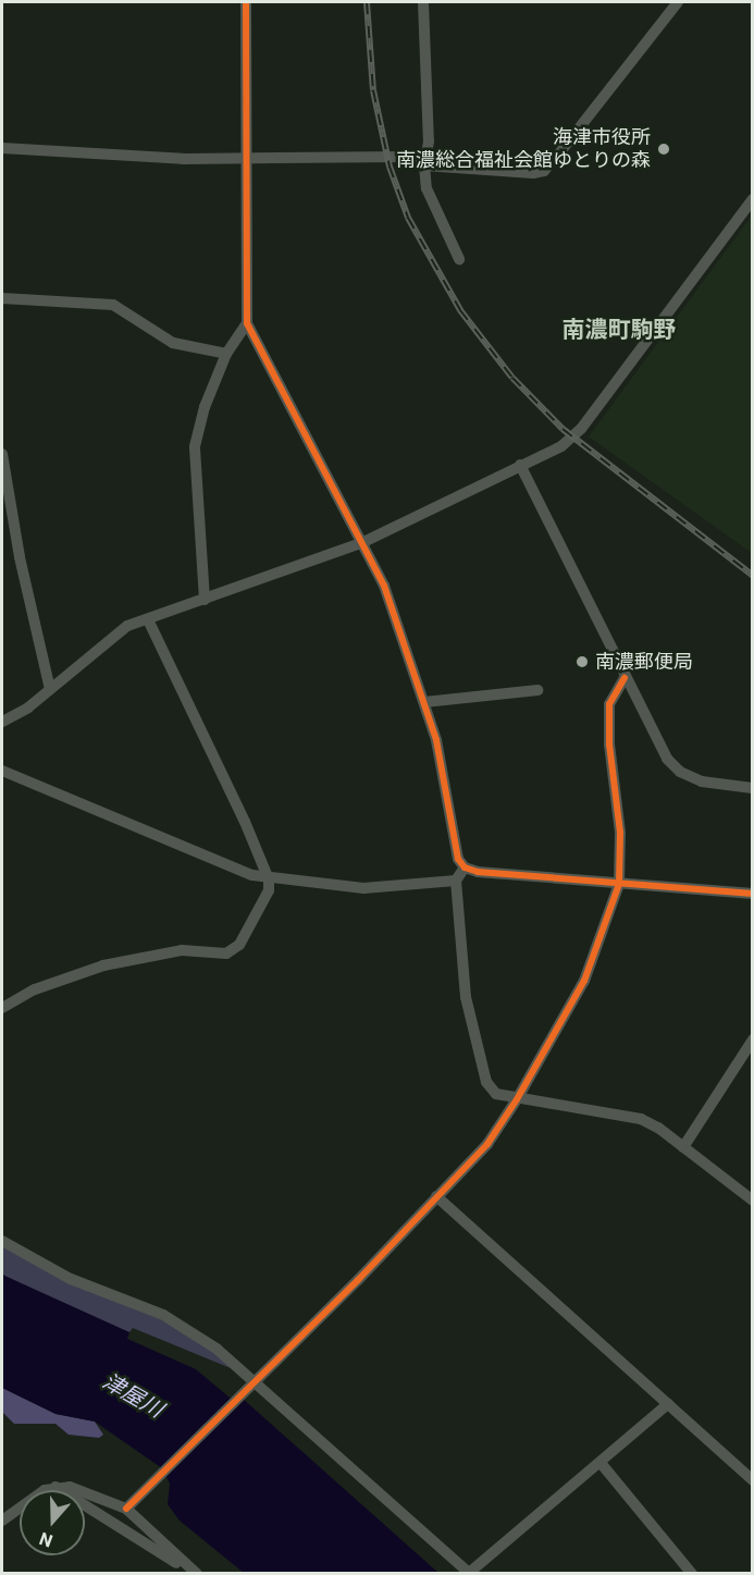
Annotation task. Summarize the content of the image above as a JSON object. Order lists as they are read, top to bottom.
{
  "districts": ["南濃町駒野"],
  "water": ["津屋川"],
  "places": ["海津市役所 南濃総合福祉会館ゆとりの森", "南濃郵便局"],
  "north": "bottom"
}
